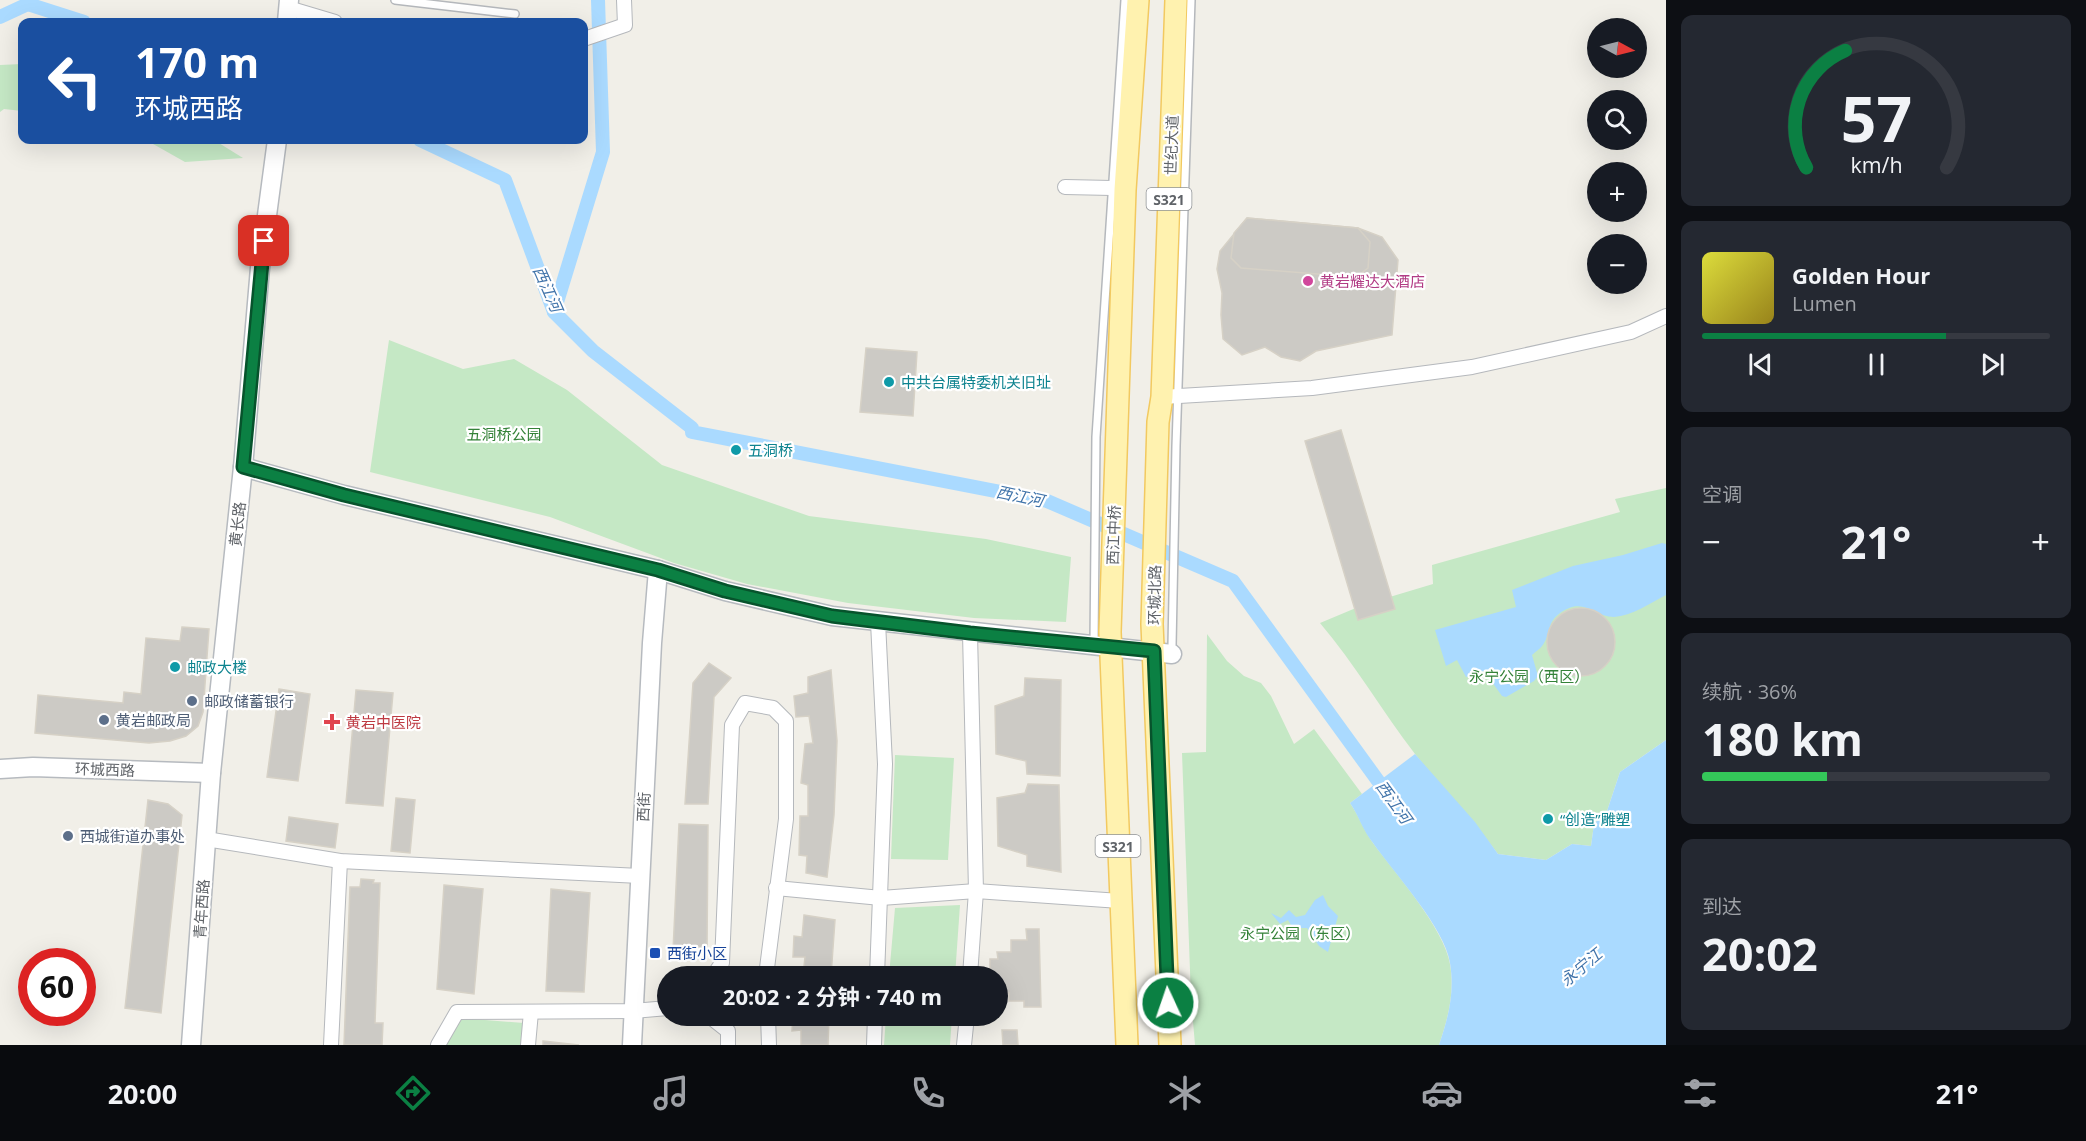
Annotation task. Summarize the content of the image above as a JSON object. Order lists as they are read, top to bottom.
{
  "streets": {
    "main road": [
      "世纪大道",
      "S321",
      "黄长路",
      "西江中桥",
      "环城北路",
      "环城西路",
      "西街",
      "青年西路"
    ]
  },
  "crossings": [
    ["世纪大道", "环城北路"],
    ["S321", "西江中桥"],
    ["黄长路", "环城西路"],
    ["黄长路", "青年西路"],
    ["环城西路", "青年西路"]
  ],
  "water": ["西江河", "永宁江"],
  "parks": ["五洞桥公园", "永宁公园（西区）", "永宁公园（东区）"],
  "places": {
    "other": [
      "黄岩耀达大酒店",
      "中共台属特委机关旧址",
      "五洞桥",
      "邮政大楼",
      "邮政储蓄银行",
      "黄岩邮政局",
      "“创造”雕塑",
      "西城街道办事处"
    ],
    "health": ["黄岩中医院"],
    "transit": ["西街小区"]
  },
  "north": "right",
  "page": {
    "map_buttons": ["+", "−"],
    "turn": ["170 m", "环城西路"],
    "song": ["Golden Hour", "Lumen"],
    "tile": [
      "空调",
      ["续航 · 36%", "180 km"],
      ["到达", "20:02"]
    ],
    "heat": ["−", "21°", "+"],
    "limit": "60",
    "trip": "20:02 · 2 分钟 · 740 m",
    "tabs": ["20:00", "21°"],
    "gauge": ["57", "km/h"]
  }
}
